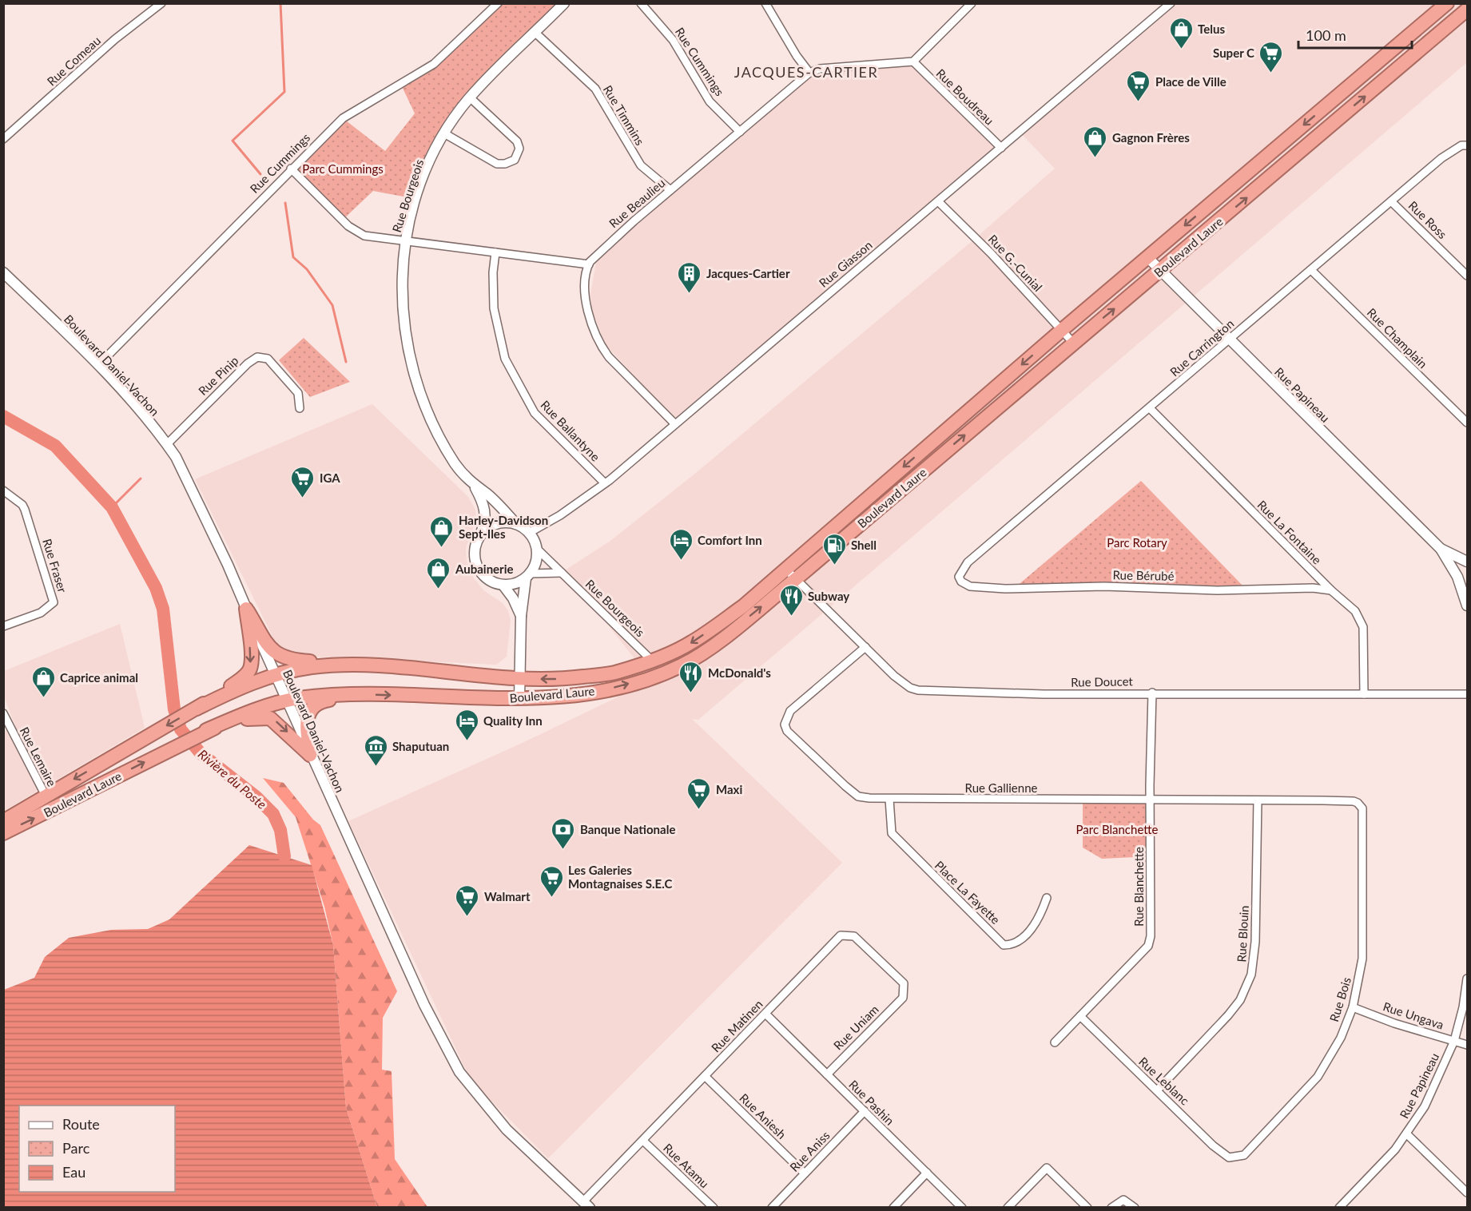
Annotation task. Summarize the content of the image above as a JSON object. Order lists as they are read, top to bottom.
{
  "streets": {
    "highway": ["Boulevard Laure"],
    "street": [
      "Rue Comeau",
      "Rue Cummings",
      "Rue Boudreau",
      "Rue Timmins",
      "Rue Bourgeois",
      "Rue Beaulieu",
      "Rue Ross",
      "Rue G.-Cunial",
      "Rue Giasson",
      "Rue Champlain",
      "Rue Carrington",
      "Boulevard Daniel-Vachon",
      "Rue Pinip",
      "Rue Papineau",
      "Rue Ballantyne",
      "Rue La Fontaine",
      "Rue Fraser",
      "Rue Bérubé",
      "Rue Doucet",
      "Rue Lemaire",
      "Rue Gallienne",
      "Rue Blanchette",
      "Place La Fayette",
      "Rue Blouin",
      "Rue Bois",
      "Rue Ungava",
      "Rue Matinen",
      "Rue Uniam",
      "Rue Leblanc",
      "Rue Pashin",
      "Rue Aniesh",
      "Rue Aniss",
      "Rue Atamu"
    ]
  },
  "crossings": [
    ["Rue Cummings", "Rue Beaulieu"],
    ["Rue Cummings", "Boulevard Daniel-Vachon"],
    ["Rue Boudreau", "Rue Beaulieu"],
    ["Rue Boudreau", "Rue Giasson"],
    ["Rue Timmins", "Rue Bourgeois"],
    ["Rue Timmins", "Rue Beaulieu"],
    ["Rue Bourgeois", "Boulevard Laure"],
    ["Rue Bourgeois", "Rue Giasson"],
    ["Rue Ross", "Rue Carrington"],
    ["Boulevard Laure", "Rue G.-Cunial"],
    ["Boulevard Laure", "Boulevard Daniel-Vachon"],
    ["Boulevard Laure", "Rue Papineau"],
    ["Boulevard Laure", "Rue Doucet"],
    ["Boulevard Laure", "Rue Lemaire"],
    ["Rue G.-Cunial", "Rue Giasson"],
    ["Rue Giasson", "Rue Ballantyne"],
    ["Rue Champlain", "Rue Carrington"],
    ["Rue Carrington", "Rue Papineau"],
    ["Rue Carrington", "Rue La Fontaine"],
    ["Rue Carrington", "Rue Bérubé"],
    ["Boulevard Daniel-Vachon", "Rue Pinip"],
    ["Boulevard Daniel-Vachon", "Rue Matinen"],
    ["Rue Papineau", "Rue Ungava"],
    ["Rue La Fontaine", "Rue Bérubé"],
    ["Rue La Fontaine", "Rue Doucet"],
    ["Rue Doucet", "Rue Gallienne"],
    ["Rue Doucet", "Rue Blanchette"],
    ["Rue Gallienne", "Rue Blanchette"],
    ["Rue Gallienne", "Place La Fayette"],
    ["Rue Gallienne", "Rue Blouin"],
    ["Rue Gallienne", "Rue Bois"],
    ["Rue Blanchette", "Rue Leblanc"],
    ["Rue Blouin", "Rue Leblanc"],
    ["Rue Bois", "Rue Ungava"],
    ["Rue Bois", "Rue Leblanc"],
    ["Rue Matinen", "Rue Uniam"],
    ["Rue Matinen", "Rue Pashin"],
    ["Rue Matinen", "Rue Aniesh"],
    ["Rue Matinen", "Rue Atamu"],
    ["Rue Uniam", "Rue Pashin"],
    ["Rue Pashin", "Rue Aniss"],
    ["Rue Aniesh", "Rue Aniss"]
  ],
  "districts": ["JACQUES-CARTIER"],
  "water": ["Rivière du Poste"],
  "parks": ["Parc Cummings", "Parc Rotary", "Parc Blanchette"],
  "places": {
    "shop": [
      "Telus",
      "Gagnon Frères",
      "Harley-Davidson Sept-Iles",
      "Aubainerie",
      "Caprice animal"
    ],
    "supermarket": [
      "Super C",
      "Place de Ville",
      "IGA",
      "Maxi",
      "Les Galeries Montagnaises S.E.C",
      "Walmart"
    ],
    "building": ["Jacques-Cartier"],
    "hotel": ["Comfort Inn", "Quality Inn"],
    "fuel station": ["Shell"],
    "restaurant": ["Subway", "McDonald's"],
    "museum": ["Shaputuan"],
    "bank": ["Banque Nationale"]
  },
  "legend": ["Route", "Parc", "Eau"],
  "scale_bar": "100 m"
}
